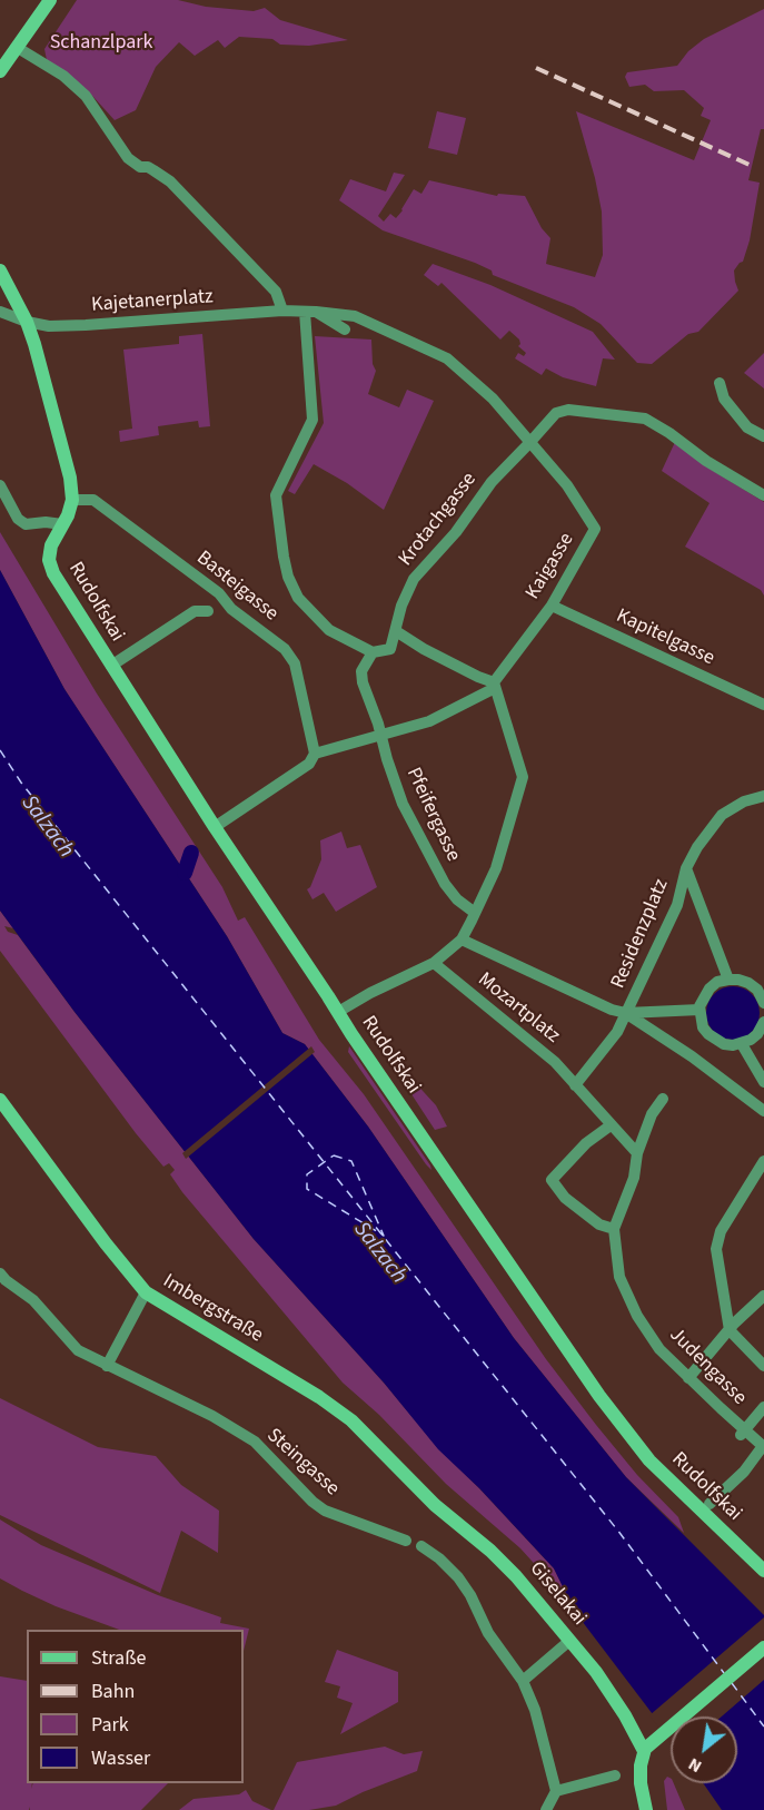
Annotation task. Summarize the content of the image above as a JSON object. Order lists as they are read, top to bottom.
{
  "streets": {
    "main road": ["Rudolfskai", "Imbergstraße", "Giselakai"],
    "street": [
      "Kajetanerplatz",
      "Krotachgasse",
      "Kaigasse",
      "Basteigasse",
      "Kapitelgasse",
      "Pfeifergasse",
      "Residenzplatz",
      "Mozartplatz",
      "Judengasse",
      "Steingasse"
    ]
  },
  "crossings": [
    ["Kajetanerplatz", "Kaigasse"],
    ["Krotachgasse", "Kaigasse"],
    ["Kaigasse", "Kapitelgasse"],
    ["Basteigasse", "Rudolfskai"],
    ["Residenzplatz", "Mozartplatz"],
    ["Mozartplatz", "Judengasse"],
    ["Imbergstraße", "Giselakai"]
  ],
  "water": ["Salzach"],
  "parks": ["Schanzlpark"],
  "legend": [
    "Straße",
    "Bahn",
    "Park",
    "Wasser"
  ],
  "north": "bottom left"
}
